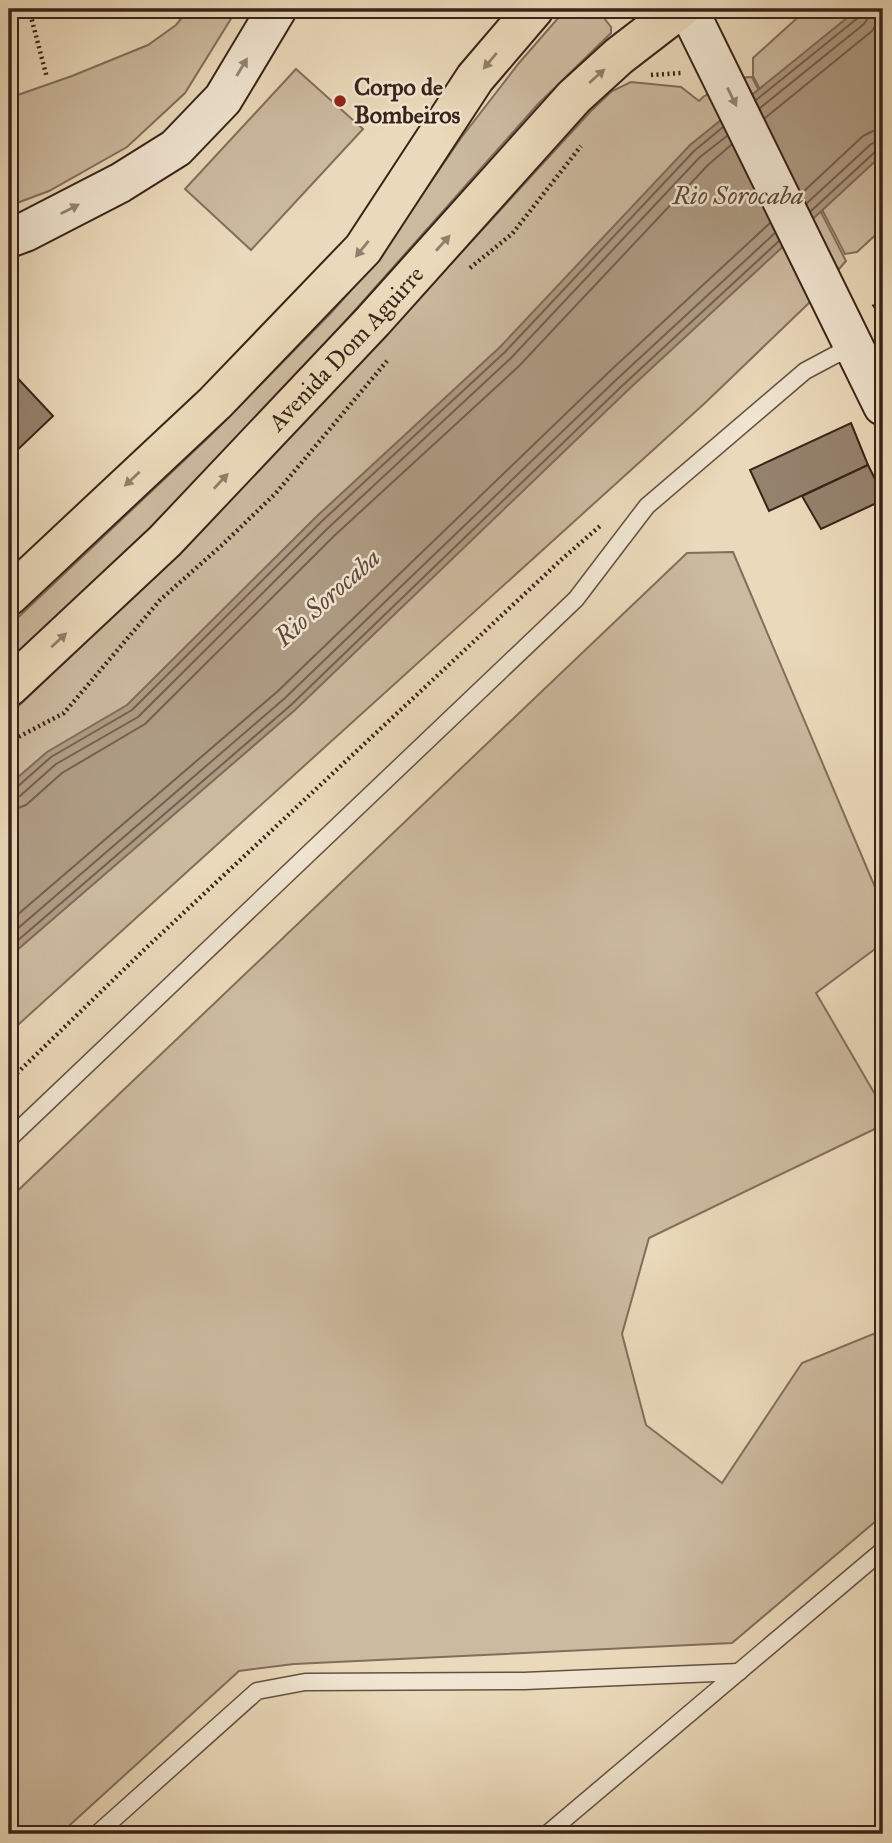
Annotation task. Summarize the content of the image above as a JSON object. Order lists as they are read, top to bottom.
{
  "streets": {
    "highway": ["Avenida Dom Aguirre"]
  },
  "water": ["Rio Sorocaba"],
  "places": ["Corpo de Bombeiros"]
}
